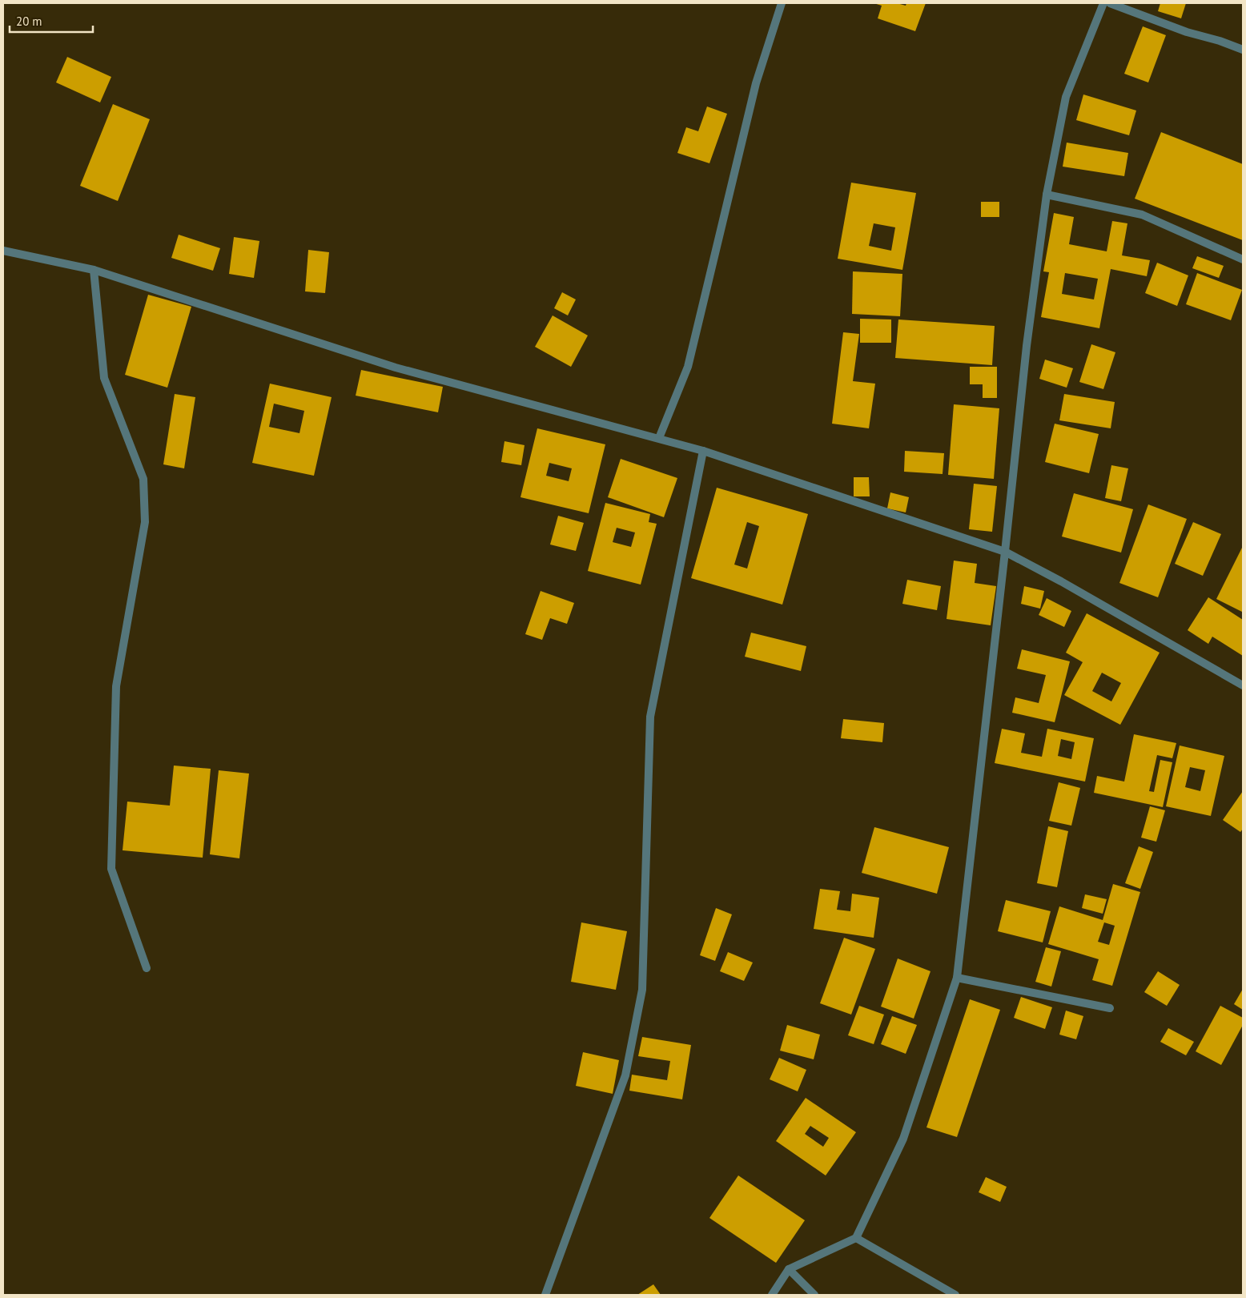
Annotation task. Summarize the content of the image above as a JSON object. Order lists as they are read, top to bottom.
{
  "scale_bar": "20 m"
}
